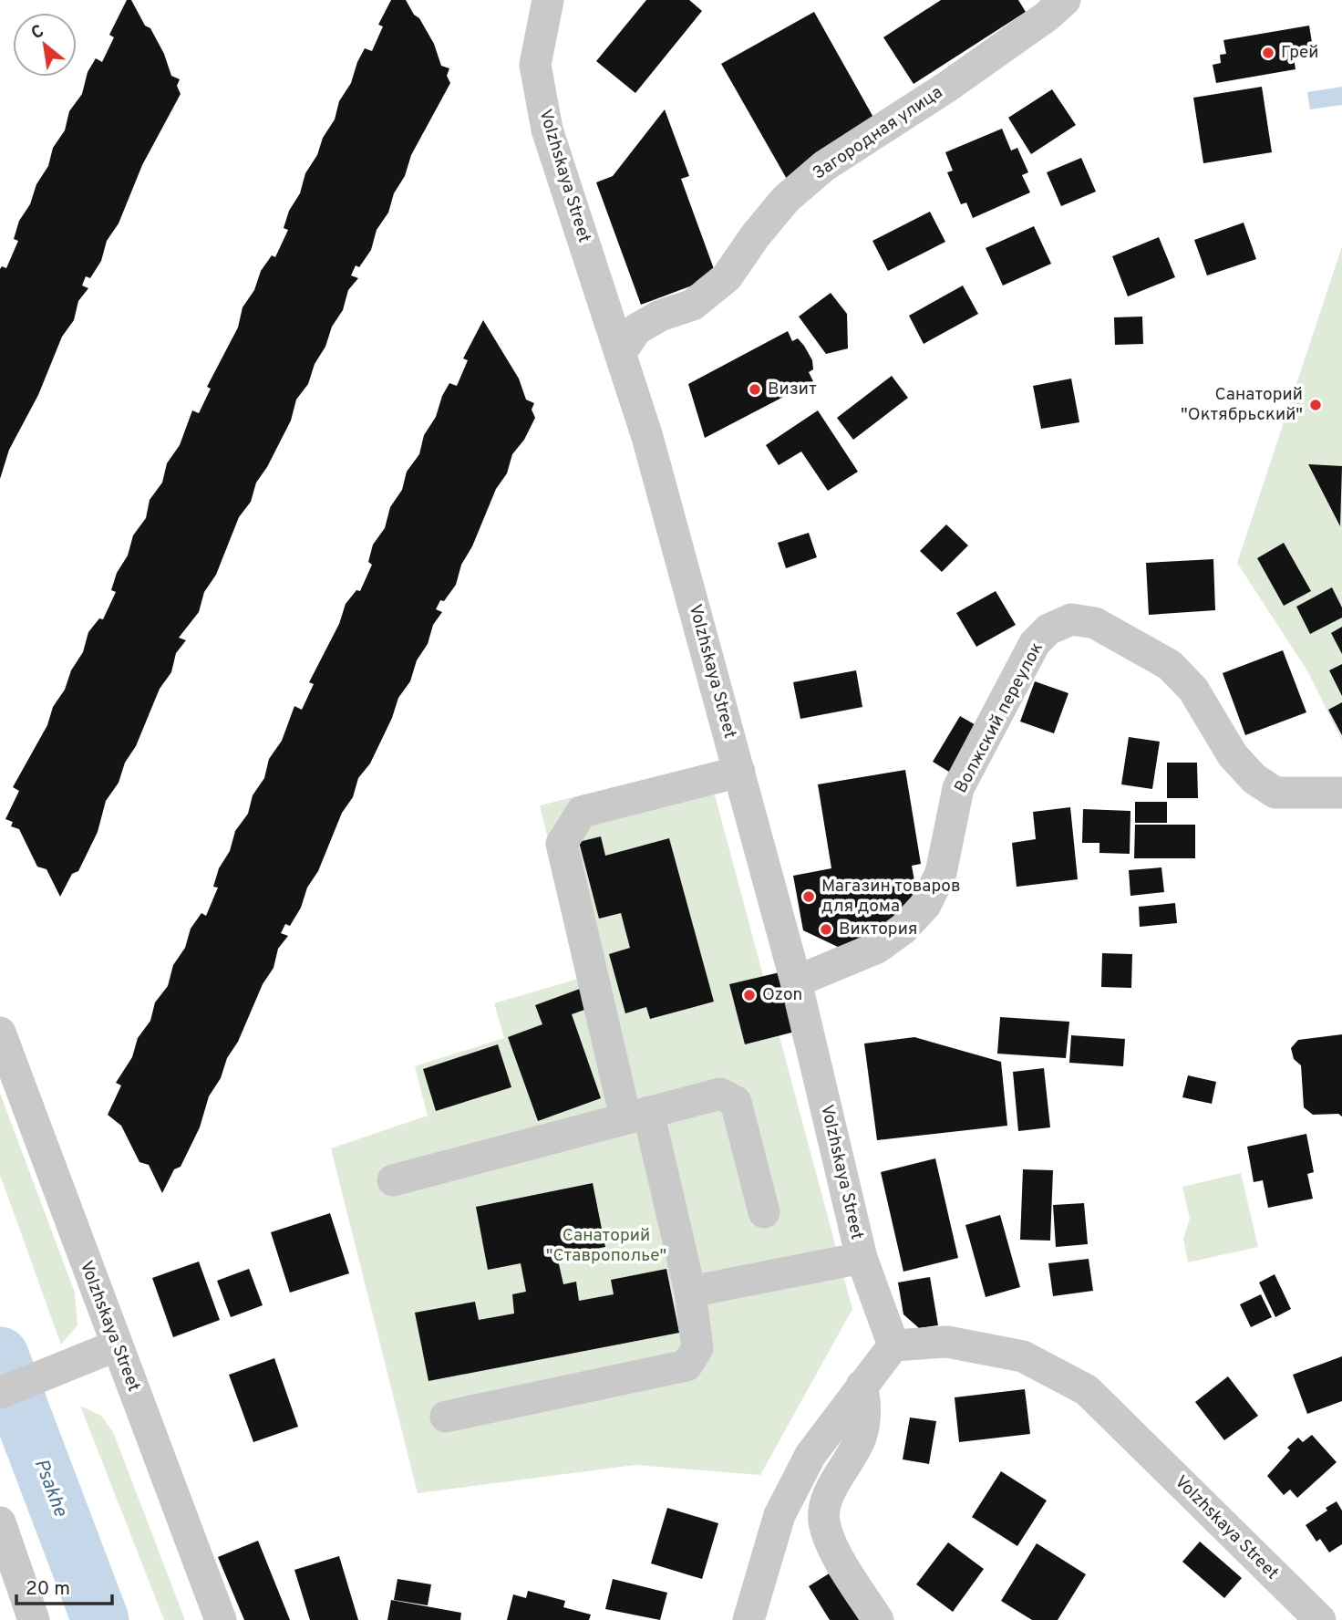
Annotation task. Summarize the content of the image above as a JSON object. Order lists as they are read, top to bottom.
{
  "streets": {
    "street": ["Загородная улица", "Volzhskaya Street", "Волжский переулок"]
  },
  "crossings": [
    ["Загородная улица", "Volzhskaya Street"],
    ["Volzhskaya Street", "Волжский переулок"]
  ],
  "water": ["Psakhe"],
  "parks": ["Санаторий \"Ставрополье\""],
  "places": [
    "Грей",
    "Визит",
    "Санаторий \"Октябрьский\"",
    "Магазин товаров для дома",
    "Виктория",
    "Ozon"
  ],
  "scale_bar": "20 m",
  "north": "top left"
}
